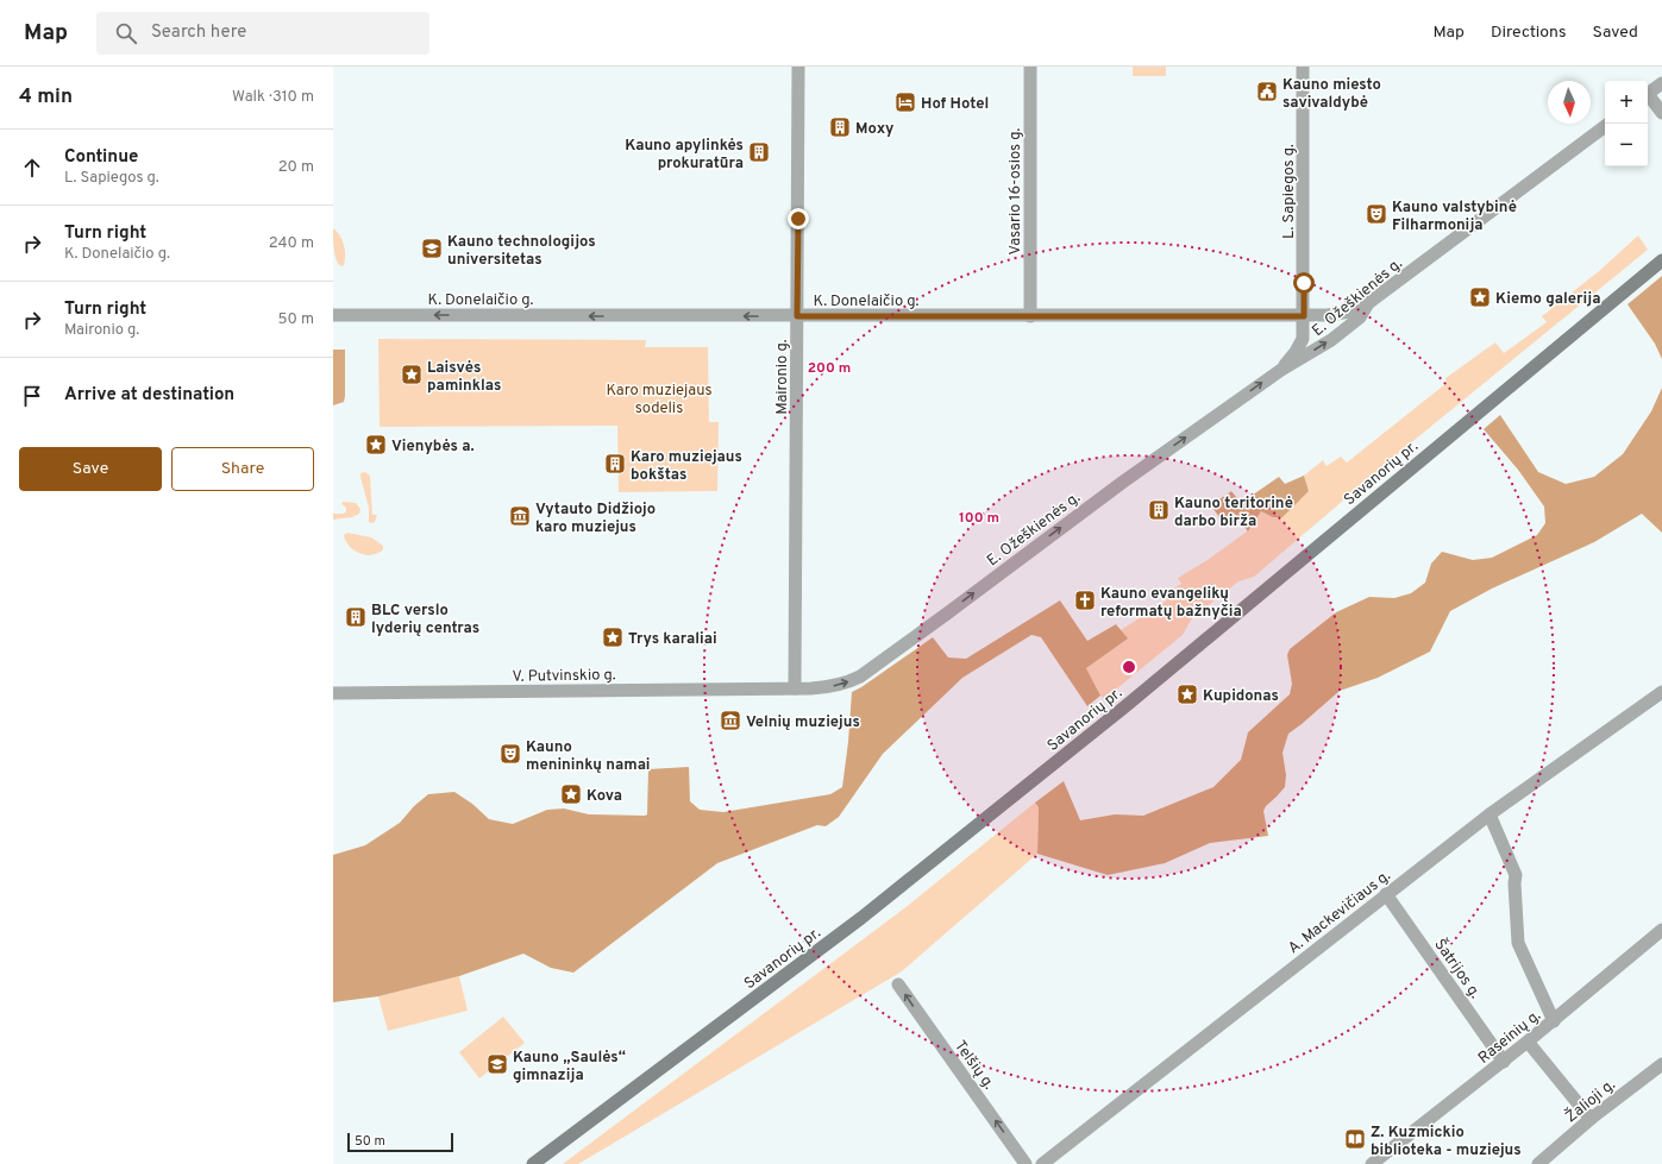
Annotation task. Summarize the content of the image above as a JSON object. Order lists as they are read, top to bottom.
{
  "streets": {
    "main road": ["Savanorių pr."],
    "street": [
      "Vasario 16-osios g.",
      "L. Sapiegos g.",
      "E. Ožeškienės g.",
      "K. Donelaičio g.",
      "Maironio g.",
      "V. Putvinskio g.",
      "A. Mackevičiaus g.",
      "Šatrijos g.",
      "Raseinių g.",
      "Telšių g.",
      "Žalioji g."
    ]
  },
  "crossings": [
    ["Vasario 16-osios g.", "K. Donelaičio g."],
    ["L. Sapiegos g.", "E. Ožeškienės g."],
    ["L. Sapiegos g.", "K. Donelaičio g."],
    ["E. Ožeškienės g.", "K. Donelaičio g."],
    ["E. Ožeškienės g.", "Maironio g."],
    ["E. Ožeškienės g.", "V. Putvinskio g."],
    ["K. Donelaičio g.", "Maironio g."],
    ["Maironio g.", "V. Putvinskio g."],
    ["A. Mackevičiaus g.", "Šatrijos g."],
    ["Šatrijos g.", "Raseinių g."]
  ],
  "one_way": ["E. Ožeškienės g.", "K. Donelaičio g.", "Telšių g."],
  "parks": ["Karo muziejaus sodelis"],
  "places": {
    "public building": ["Kauno miesto savivaldybė"],
    "hotel": ["Hof Hotel"],
    "building": [
      "Moxy",
      "Kauno apylinkės prokuratūra",
      "Karo muziejaus bokštas",
      "Kauno teritorinė darbo birža",
      "BLC verslo lyderių centras"
    ],
    "theatre": ["Kauno valstybinė Filharmonija", "Kauno menininkų namai"],
    "school or university": ["Kauno technologijos universitetas", "Kauno „Saulės“ gimnazija"],
    "place": [
      "Kiemo galerija",
      "Laisvės paminklas",
      "Vienybės a.",
      "Trys karaliai",
      "Kupidonas",
      "Kova"
    ],
    "museum": ["Vytauto Didžiojo karo muziejus", "Velnių muziejus"],
    "church": ["Kauno evangelikų reformatų bažnyčia"],
    "library": ["Z. Kuzmickio biblioteka - muziejus"]
  },
  "scale_bar": "50 m",
  "north": "bottom",
  "page": {
    "header": "Map",
    "search": "Search here",
    "nav": ["Map", "Directions", "Saved"],
    "heading": ["4 min", "Walk · 310 m"],
    "map_buttons": ["+", "−"],
    "list": [
      ["Continue", "L. Sapiegos g.", "20 m"],
      ["Turn right", "K. Donelaičio g.", "240 m"],
      ["Turn right", "Maironio g.", "50 m"],
      "Arrive at destination"
    ],
    "buttons": ["Save", "Share"],
    "scale": "50 m"
  },
  "rings": ["200 m", "100 m"]
}
